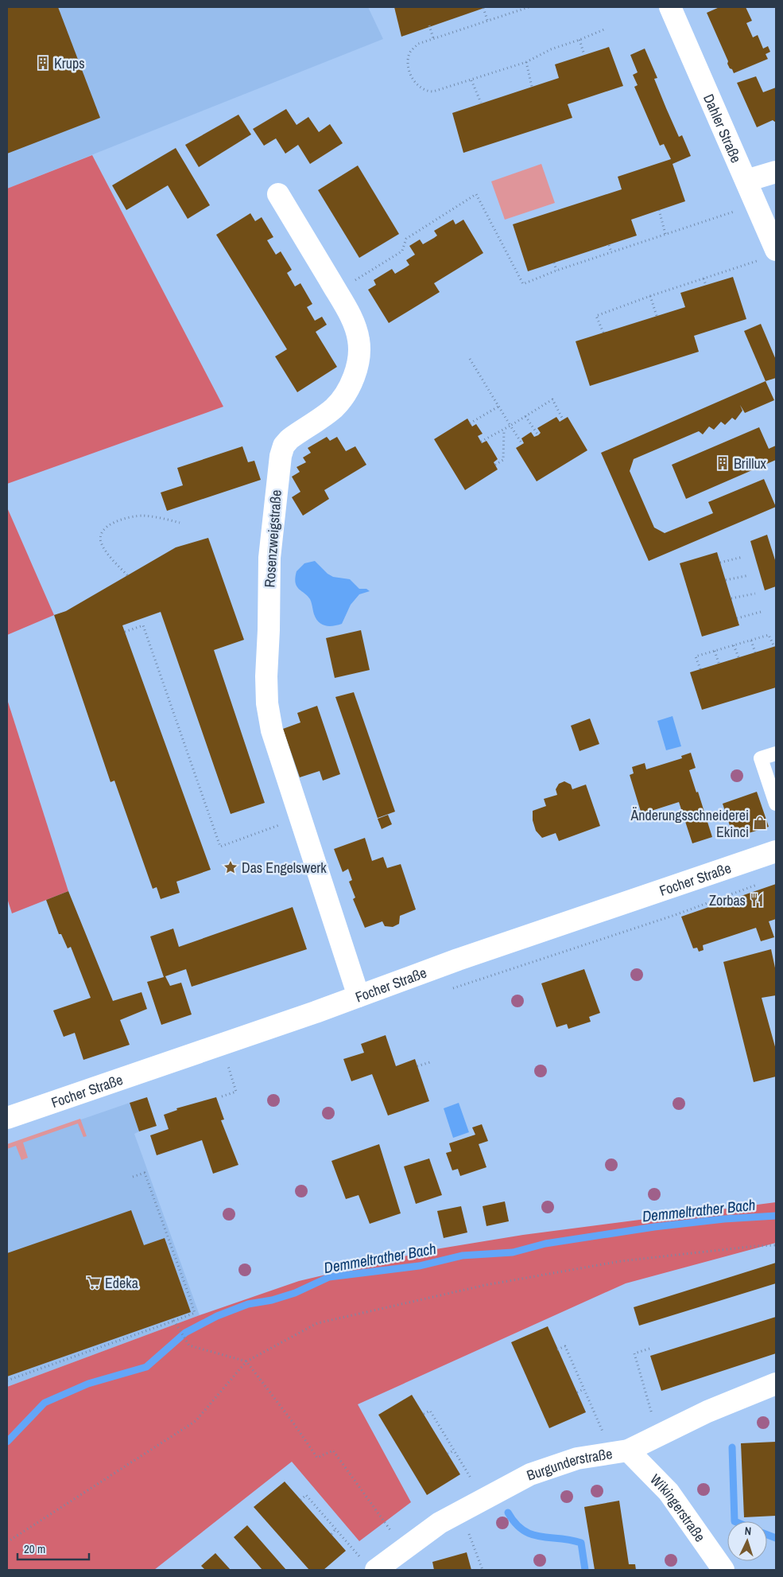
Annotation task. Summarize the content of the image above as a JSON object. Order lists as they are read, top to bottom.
{
  "streets": {
    "street": [
      "Dahler Straße",
      "Rosenzweigstraße",
      "Focher Straße",
      "Burgunderstraße",
      "Wikingerstraße"
    ]
  },
  "crossings": [
    ["Rosenzweigstraße", "Focher Straße"],
    ["Burgunderstraße", "Wikingerstraße"]
  ],
  "water": ["Demmeltrather Bach"],
  "places": {
    "building": ["Krups", "Brillux"],
    "shop": ["Änderungsschneiderei Ekinci"],
    "place": ["Das Engelswerk"],
    "restaurant": ["Zorbas"],
    "supermarket": ["Edeka"]
  },
  "scale_bar": "20 m",
  "north": "top"
}
